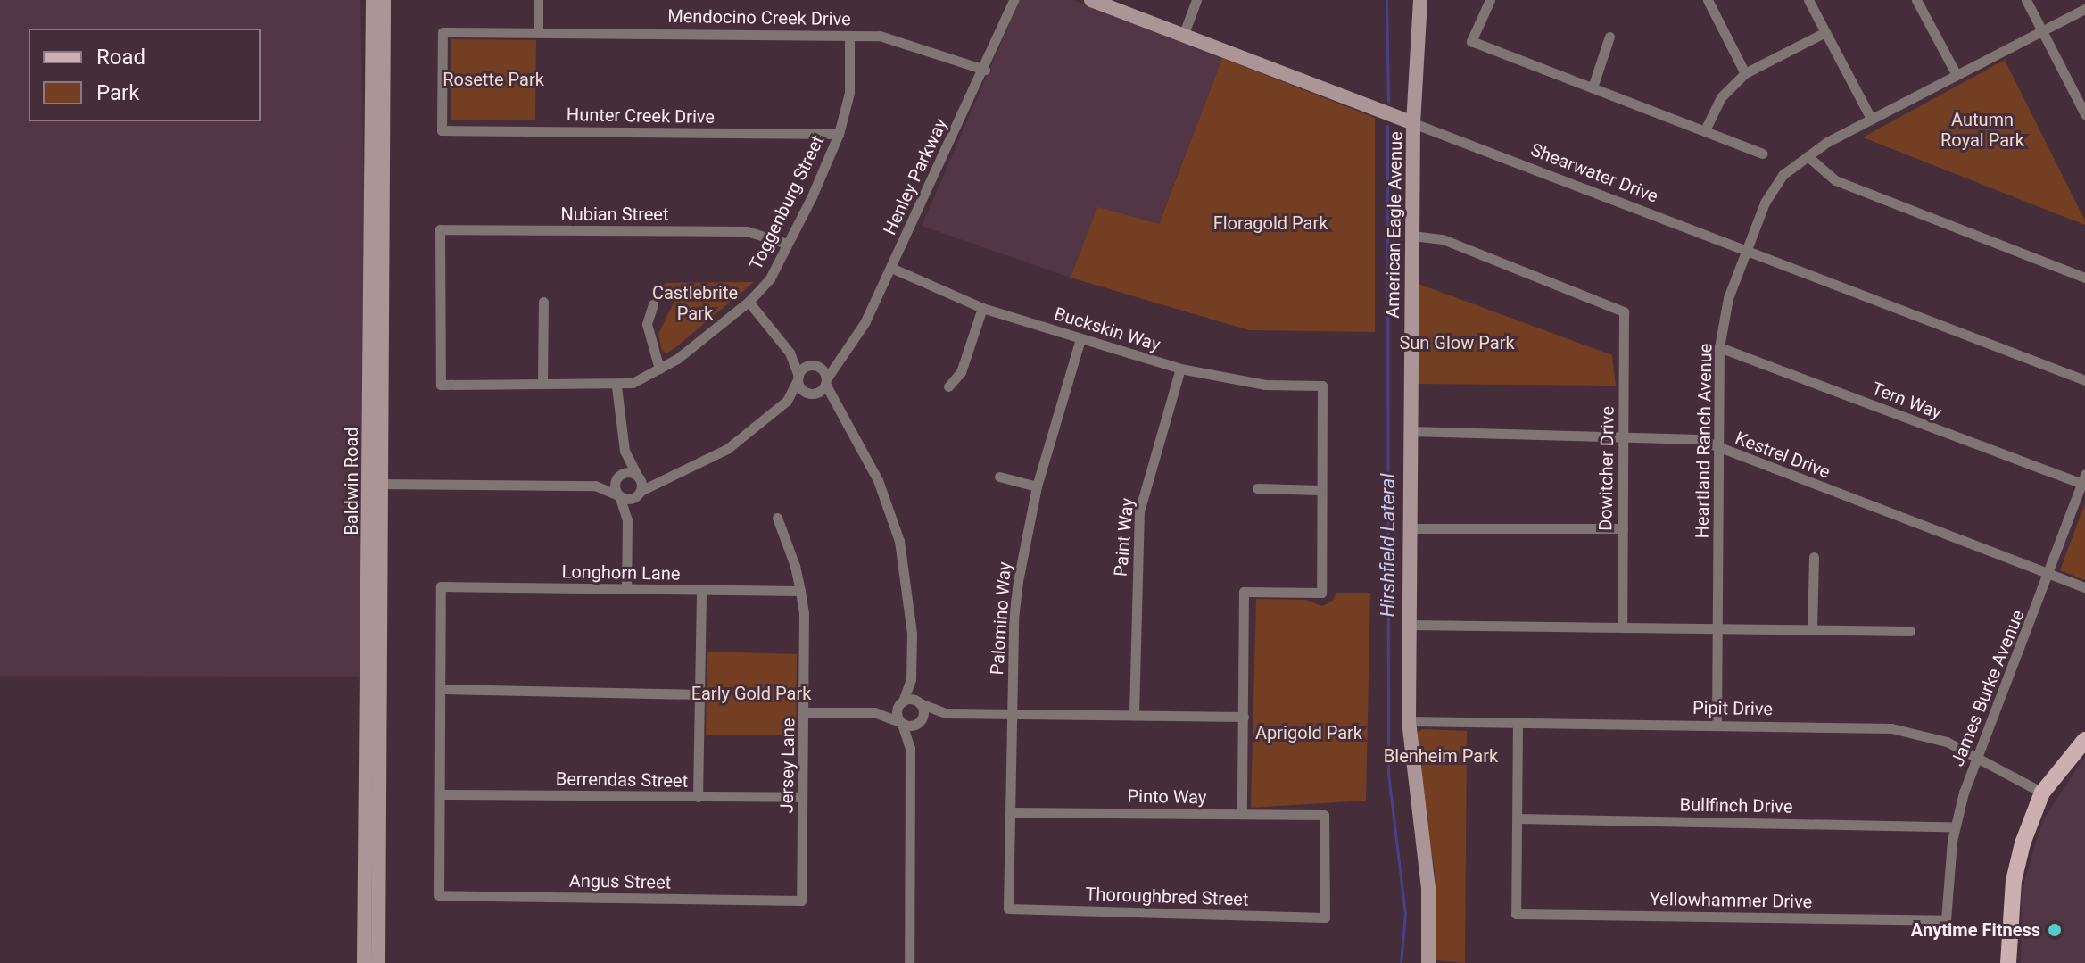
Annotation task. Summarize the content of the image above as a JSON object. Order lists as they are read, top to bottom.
{
  "streets": {
    "main road": ["Shearwater Drive", "American Eagle Avenue", "Baldwin Road"],
    "street": [
      "Mendocino Creek Drive",
      "Hunter Creek Drive",
      "Henley Parkway",
      "Toggenburg Street",
      "Nubian Street",
      "Buckskin Way",
      "Tern Way",
      "Heartland Ranch Avenue",
      "Kestrel Drive",
      "Dowitcher Drive",
      "Paint Way",
      "Longhorn Lane",
      "Palomino Way",
      "James Burke Avenue",
      "Pipit Drive",
      "Jersey Lane",
      "Berrendas Street",
      "Pinto Way",
      "Bullfinch Drive",
      "Angus Street",
      "Thoroughbred Street",
      "Yellowhammer Drive"
    ]
  },
  "crossings": [
    ["Mendocino Creek Drive", "Hunter Creek Drive"],
    ["Mendocino Creek Drive", "Henley Parkway"],
    ["Mendocino Creek Drive", "Toggenburg Street"],
    ["Hunter Creek Drive", "Toggenburg Street"],
    ["Shearwater Drive", "American Eagle Avenue"],
    ["Shearwater Drive", "Heartland Ranch Avenue"],
    ["Henley Parkway", "Buckskin Way"],
    ["Toggenburg Street", "Nubian Street"],
    ["American Eagle Avenue", "Kestrel Drive"],
    ["American Eagle Avenue", "Dowitcher Drive"],
    ["American Eagle Avenue", "Pipit Drive"],
    ["Buckskin Way", "Paint Way"],
    ["Buckskin Way", "Palomino Way"],
    ["Tern Way", "Heartland Ranch Avenue"],
    ["Tern Way", "James Burke Avenue"],
    ["Heartland Ranch Avenue", "Kestrel Drive"],
    ["Heartland Ranch Avenue", "Pipit Drive"],
    ["Kestrel Drive", "Dowitcher Drive"],
    ["Kestrel Drive", "James Burke Avenue"],
    ["Longhorn Lane", "Jersey Lane"],
    ["Palomino Way", "Pinto Way"],
    ["Palomino Way", "Thoroughbred Street"],
    ["James Burke Avenue", "Pipit Drive"],
    ["James Burke Avenue", "Bullfinch Drive"],
    ["James Burke Avenue", "Yellowhammer Drive"],
    ["Jersey Lane", "Berrendas Street"],
    ["Jersey Lane", "Angus Street"],
    ["Berrendas Street", "Angus Street"],
    ["Pinto Way", "Thoroughbred Street"],
    ["Bullfinch Drive", "Yellowhammer Drive"]
  ],
  "water": ["Hirshfield Lateral"],
  "parks": [
    "Rosette Park",
    "Autumn Royal Park",
    "Floragold Park",
    "Castlebrite Park",
    "Sun Glow Park",
    "Early Gold Park",
    "Aprigold Park",
    "Blenheim Park"
  ],
  "places": ["Anytime Fitness"],
  "legend": ["Road", "Park"]
}
